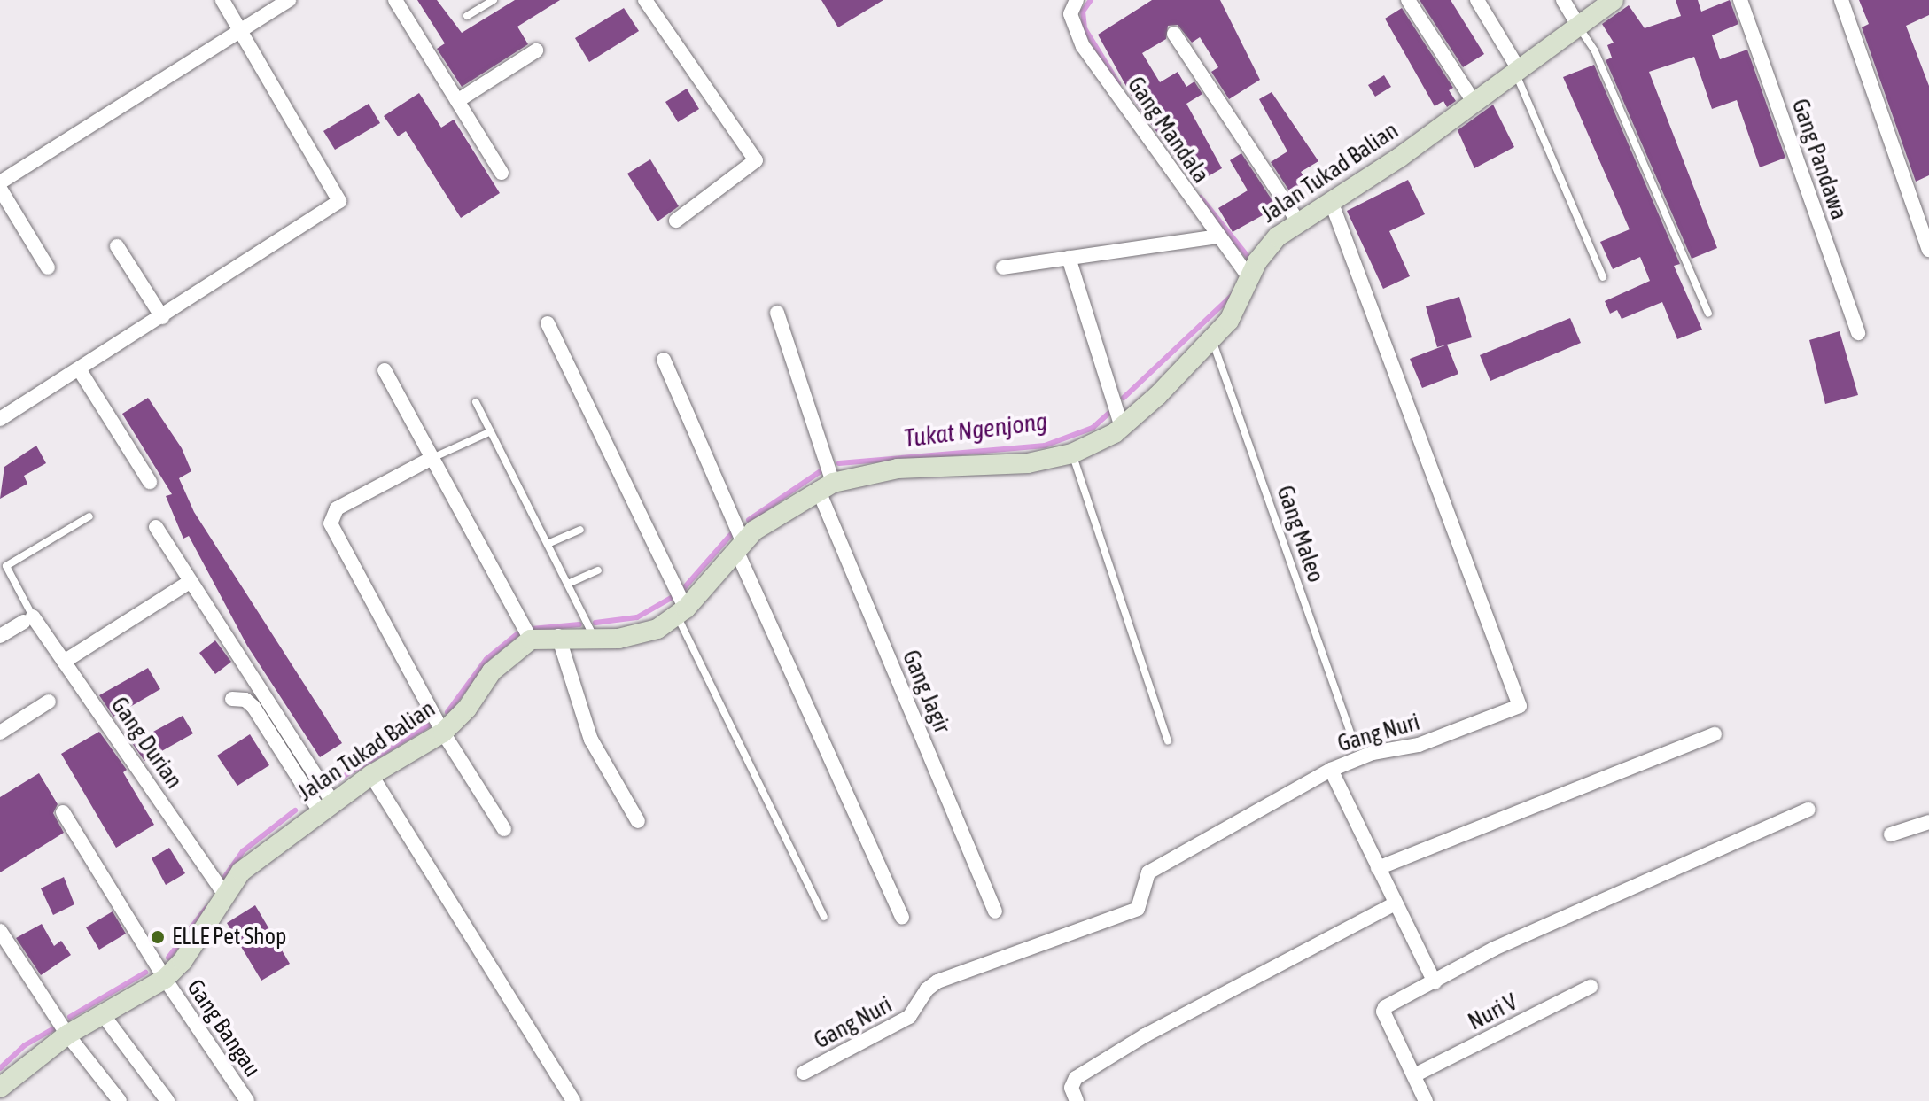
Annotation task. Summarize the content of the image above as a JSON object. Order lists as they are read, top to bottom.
{
  "streets": {
    "street": [
      "Gang Mandala",
      "Gang Pandawa",
      "Jalan Tukad Balian",
      "Gang Jagir",
      "Gang Nuri",
      "Gang Durian",
      "Nuri V",
      "Gang Bangau"
    ],
    "lane": ["Gang Maleo"]
  },
  "crossings": [
    ["Gang Mandala", "Jalan Tukad Balian"],
    ["Jalan Tukad Balian", "Gang Maleo"],
    ["Jalan Tukad Balian", "Gang Jagir"],
    ["Jalan Tukad Balian", "Gang Nuri"],
    ["Jalan Tukad Balian", "Gang Durian"],
    ["Jalan Tukad Balian", "Gang Bangau"]
  ],
  "water": ["Tukat Ngenjong"],
  "places": ["ELLE Pet Shop"]
}
